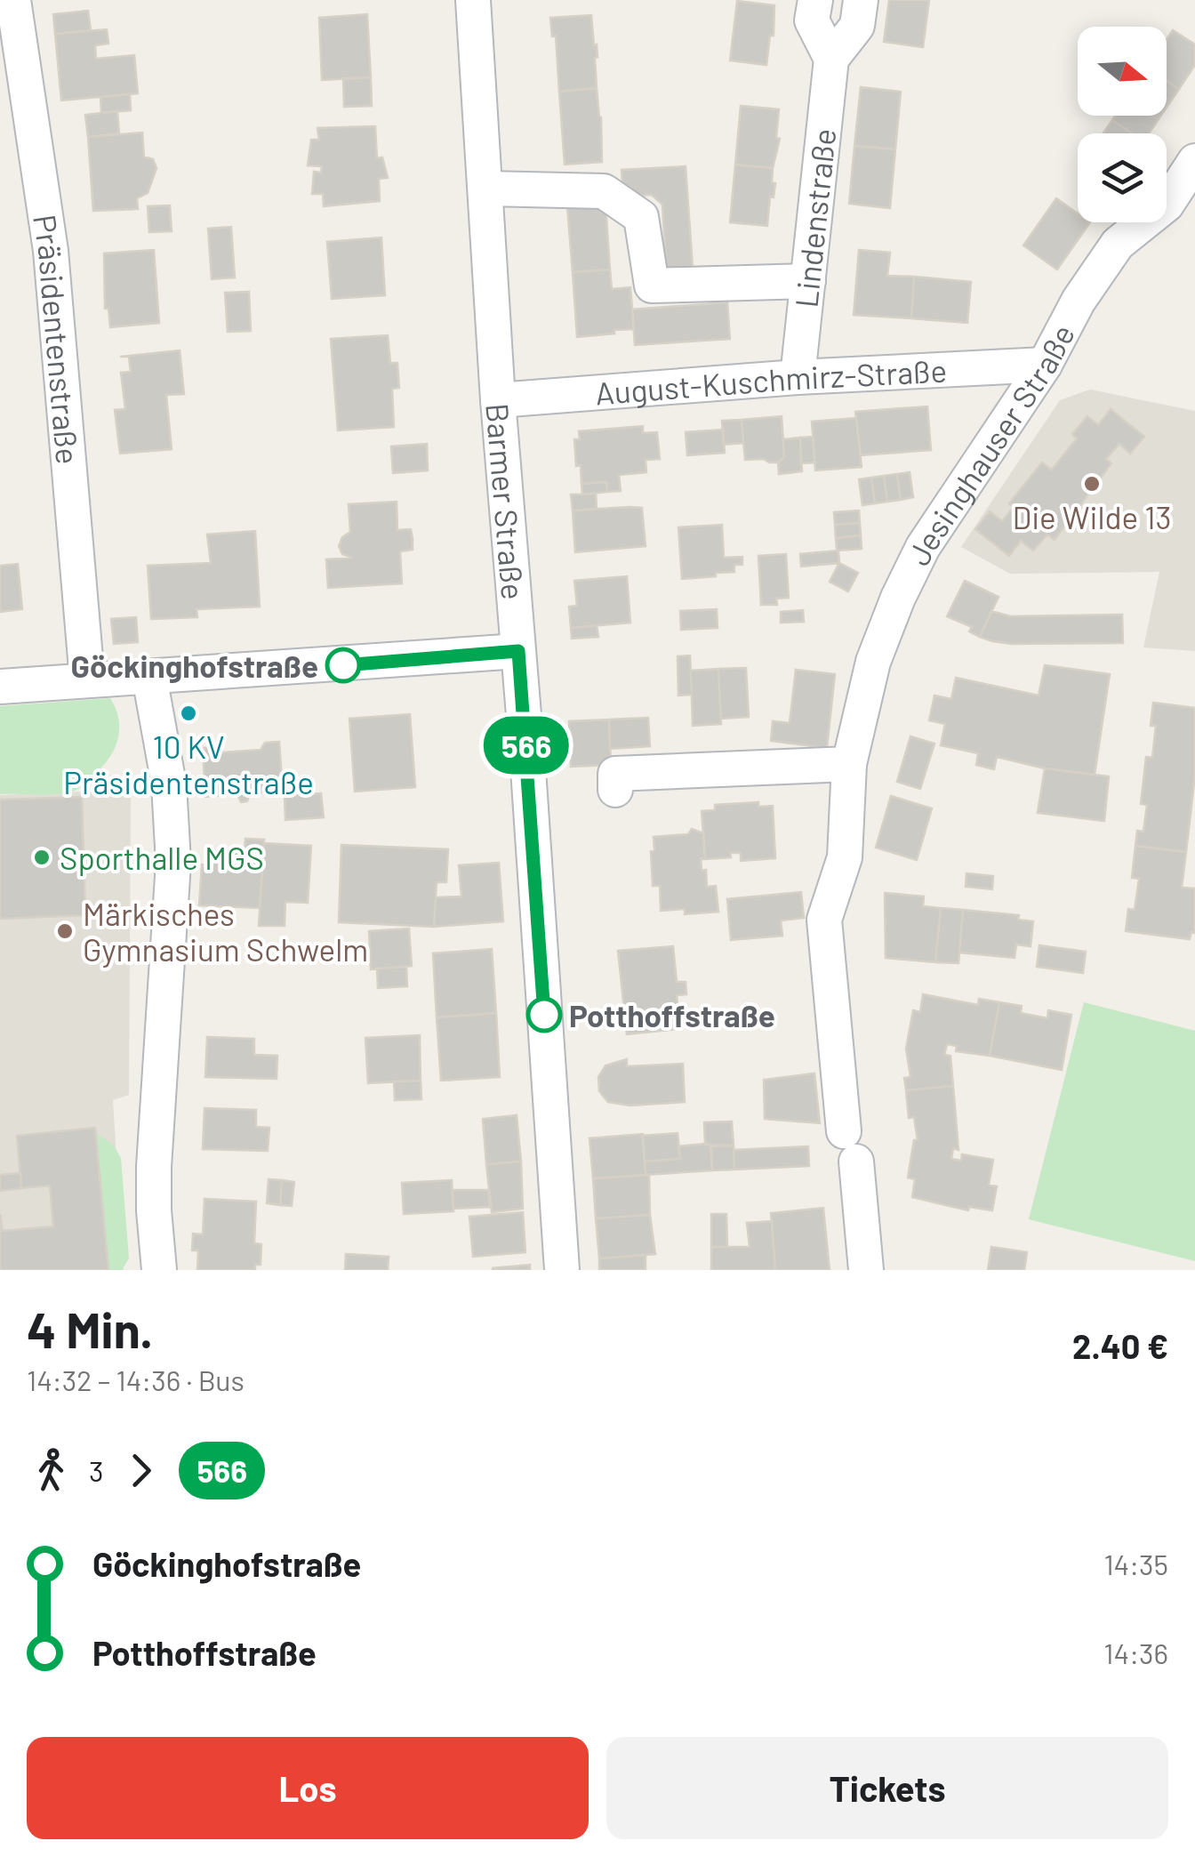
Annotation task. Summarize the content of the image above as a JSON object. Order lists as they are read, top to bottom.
{
  "streets": {
    "street": [
      "Lindenstraße",
      "Präsidentenstraße",
      "August-Kuschmirz-Straße",
      "Jesinghauser Straße",
      "Barmer Straße"
    ]
  },
  "crossings": [
    ["Lindenstraße", "August-Kuschmirz-Straße"],
    ["August-Kuschmirz-Straße", "Jesinghauser Straße"],
    ["August-Kuschmirz-Straße", "Barmer Straße"]
  ],
  "places": [
    "Die Wilde 13",
    "Göckinghofstraße",
    "10 KV Präsidentenstraße",
    "Sporthalle MGS",
    "Märkisches Gymnasium Schwelm",
    "Potthoffstraße"
  ],
  "lines": ["bus line 566"],
  "north": "right",
  "page": {
    "on_map": "566",
    "heading": ["4 Min.", "14:32 – 14:36 · Bus", "2.40 €"],
    "legs": ["3", "566"],
    "list": [
      {
        "name": "Göckinghofstraße",
        "value": "14:35"
      },
      {
        "name": "Potthoffstraße",
        "value": "14:36"
      }
    ],
    "buttons": ["Los", "Tickets"]
  }
}
